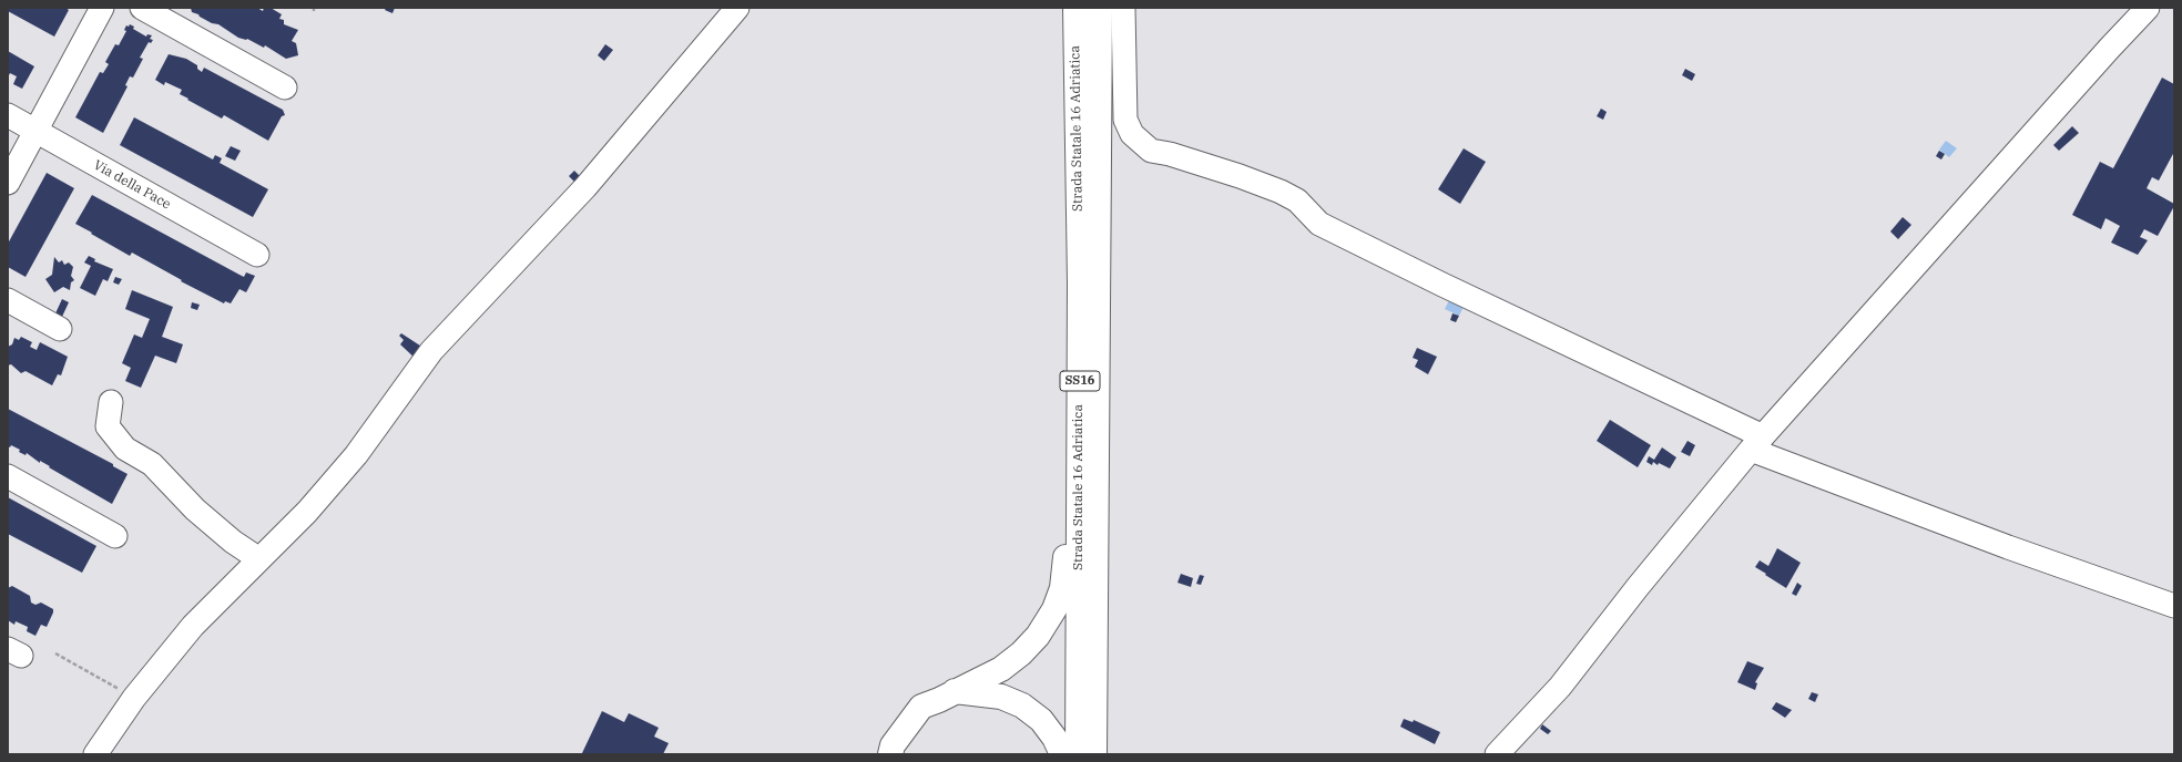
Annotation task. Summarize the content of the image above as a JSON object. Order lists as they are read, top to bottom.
{
  "streets": {
    "highway": ["Strada Statale 16 Adriatica", "SS16"],
    "street": ["Via della Pace"]
  }
}
